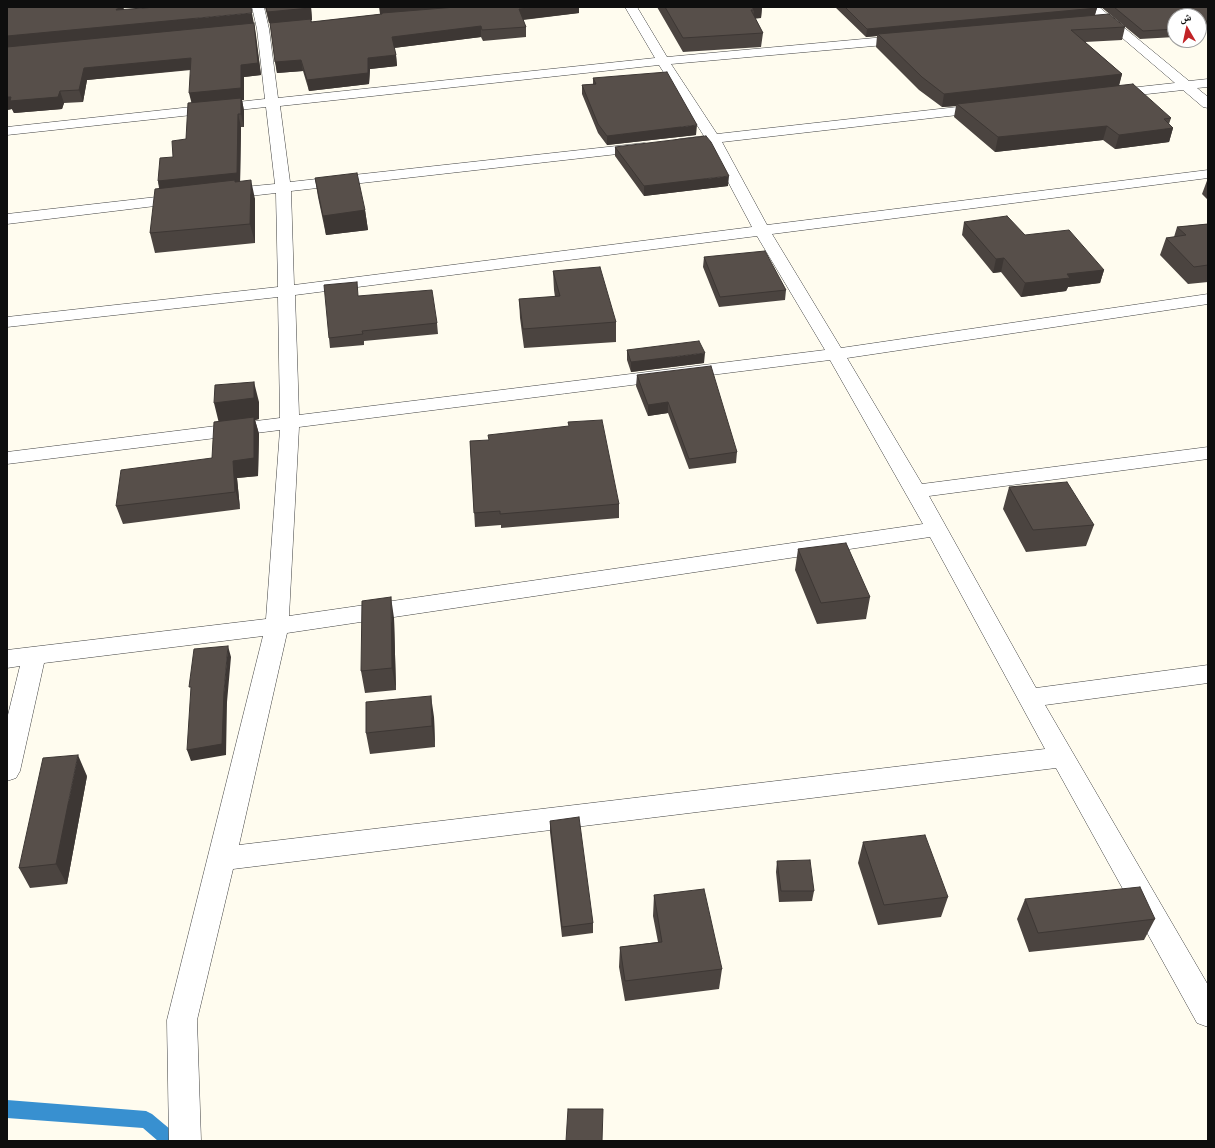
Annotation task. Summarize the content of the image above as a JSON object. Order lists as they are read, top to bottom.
{
  "north": "top"
}
